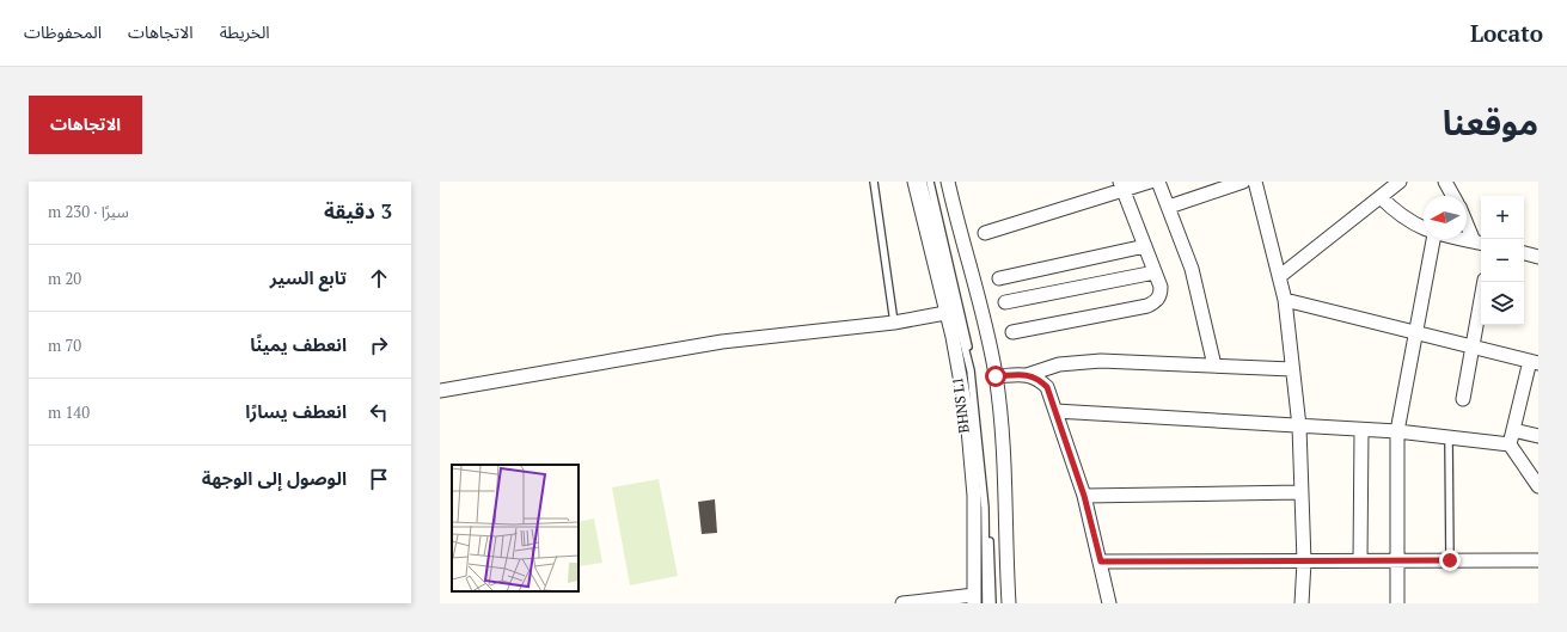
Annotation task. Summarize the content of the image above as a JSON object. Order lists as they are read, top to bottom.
{
  "streets": {
    "lane": ["BHNS L1"]
  },
  "north": "left",
  "page": {
    "header": "Locato",
    "nav": ["الخريطة", "الاتجاهات", "المحفوظات"],
    "title": "موقعنا",
    "buttons": "الاتجاهات",
    "heading": ["3 دقيقة", "سيرًا · 230 m"],
    "map_buttons": ["+", "−"],
    "list": [
      ["تابع السير", "20 m"],
      ["انعطف يمينًا", "70 m"],
      ["انعطف يسارًا", "140 m"],
      "الوصول إلى الوجهة"
    ]
  }
}
